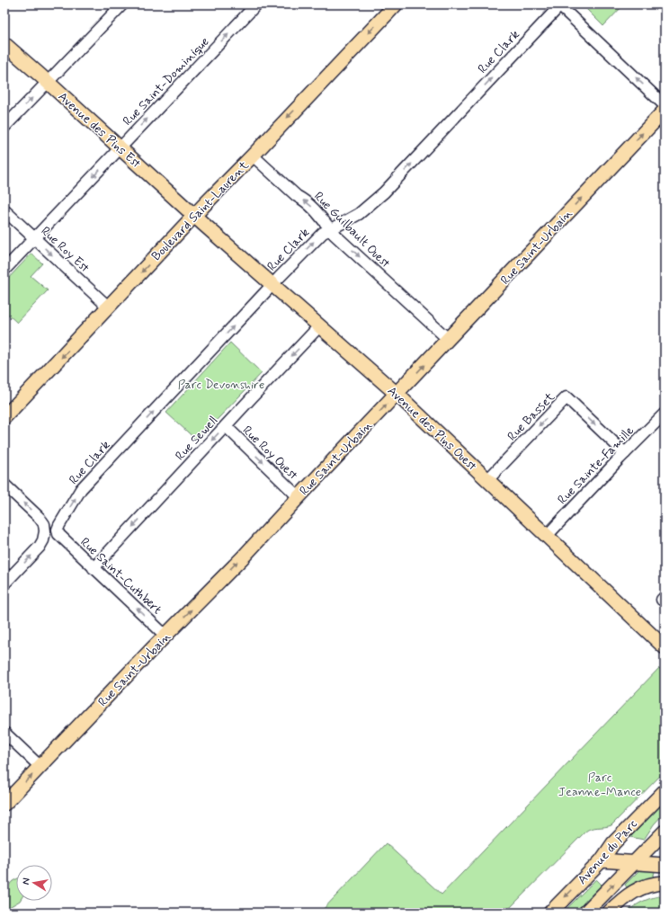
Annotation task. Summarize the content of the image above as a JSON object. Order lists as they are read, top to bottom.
{
  "streets": {
    "main road": [
      "Avenue des Pins Est",
      "Boulevard Saint-Laurent",
      "Rue Saint-Urbain",
      "Avenue des Pins Ouest",
      "Avenue du Parc"
    ],
    "street": [
      "Rue Clark",
      "Rue Saint-Dominique",
      "Rue Guilbault Ouest",
      "Rue Roy Est",
      "Rue Basset",
      "Rue Sewell",
      "Rue Roy Ouest",
      "Rue Sainte-Famille",
      "Rue Saint-Cuthbert"
    ]
  },
  "crossings": [
    ["Rue Clark", "Rue Guilbault Ouest"],
    ["Rue Clark", "Avenue des Pins Ouest"],
    ["Rue Clark", "Rue Saint-Cuthbert"],
    ["Rue Saint-Dominique", "Avenue des Pins Est"],
    ["Rue Saint-Dominique", "Rue Roy Est"],
    ["Avenue des Pins Est", "Boulevard Saint-Laurent"],
    ["Avenue des Pins Est", "Avenue des Pins Ouest"],
    ["Boulevard Saint-Laurent", "Rue Guilbault Ouest"],
    ["Boulevard Saint-Laurent", "Rue Roy Est"],
    ["Boulevard Saint-Laurent", "Avenue des Pins Ouest"],
    ["Rue Guilbault Ouest", "Rue Saint-Urbain"],
    ["Rue Saint-Urbain", "Avenue des Pins Ouest"],
    ["Rue Saint-Urbain", "Rue Roy Ouest"],
    ["Rue Saint-Urbain", "Rue Saint-Cuthbert"],
    ["Rue Basset", "Avenue des Pins Ouest"],
    ["Rue Basset", "Rue Sainte-Famille"],
    ["Avenue des Pins Ouest", "Rue Sewell"],
    ["Avenue des Pins Ouest", "Rue Sainte-Famille"],
    ["Rue Sewell", "Rue Roy Ouest"],
    ["Rue Sewell", "Rue Saint-Cuthbert"]
  ],
  "one_way": [
    "Rue Clark",
    "Boulevard Saint-Laurent",
    "Rue Saint-Urbain",
    "Rue Roy Est",
    "Rue Sewell",
    "Rue Roy Ouest",
    "Rue Saint-Cuthbert"
  ],
  "parks": ["Parc Devonshire", "Parc Jeanne-Mance"],
  "north": "left"
}
